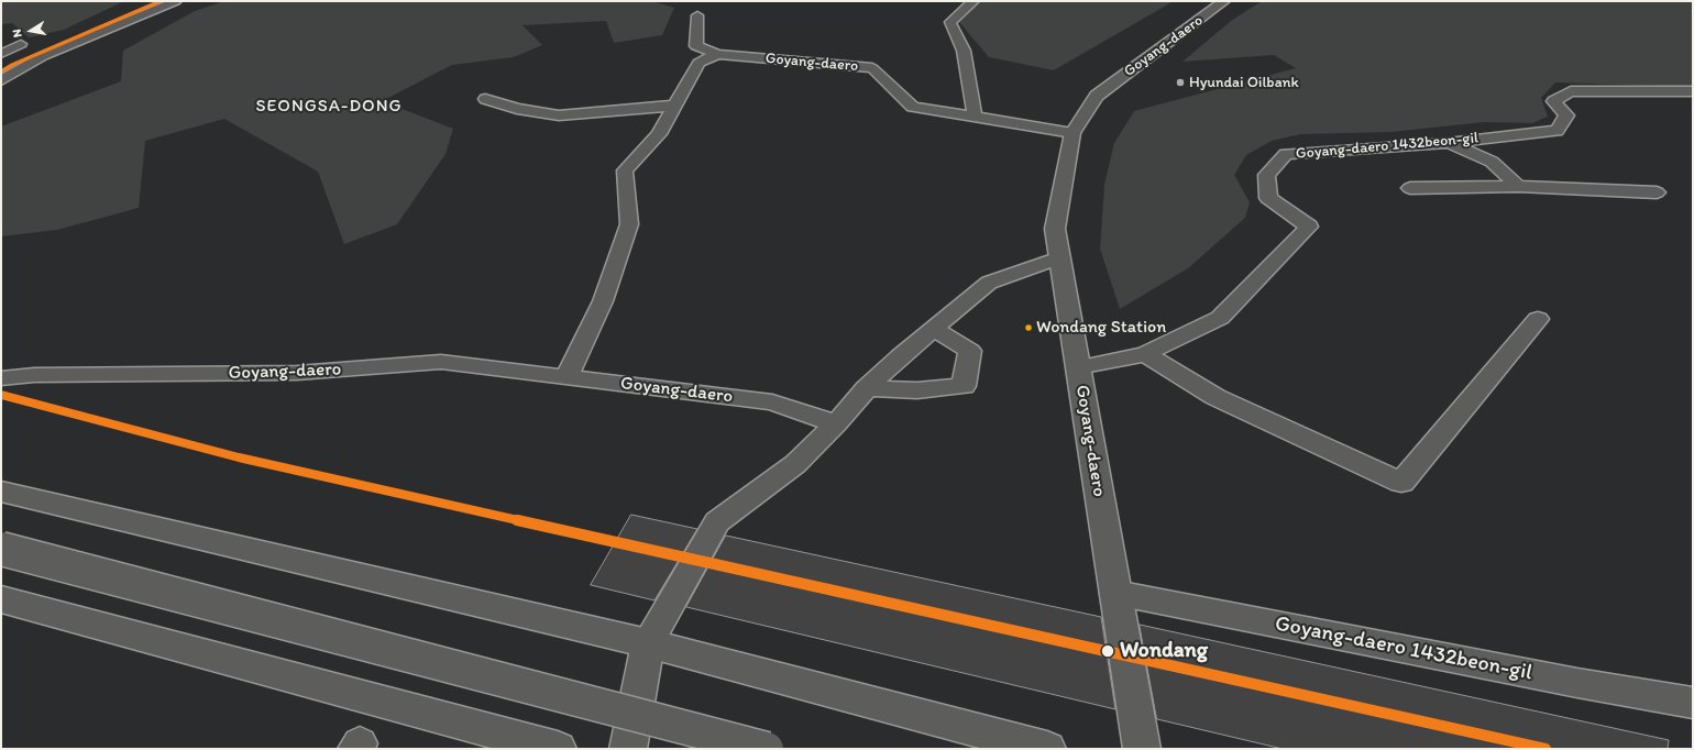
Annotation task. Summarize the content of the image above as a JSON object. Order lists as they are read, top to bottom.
{
  "streets": {
    "main road": ["Goyang-daero"],
    "street": ["Goyang-daero 1432beon-gil"]
  },
  "crossings": [
    ["Goyang-daero", "Goyang-daero 1432beon-gil"]
  ],
  "districts": ["SEONGSA-DONG"],
  "places": ["Hyundai Oilbank", "Wondang Station", "Wondang"],
  "north": "left"
}
